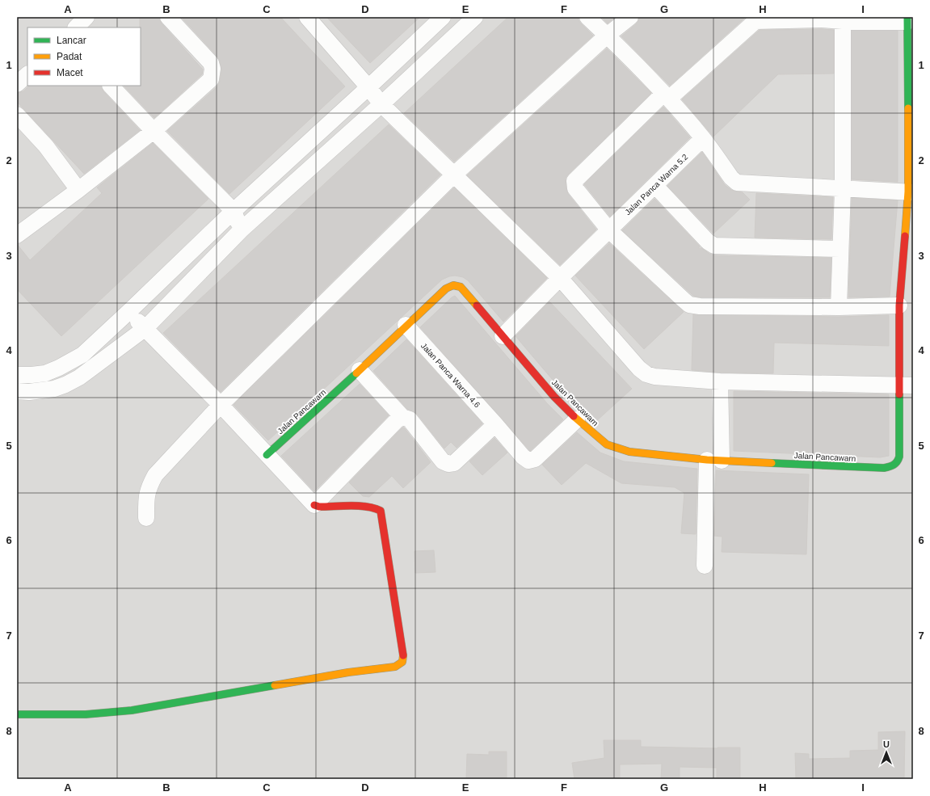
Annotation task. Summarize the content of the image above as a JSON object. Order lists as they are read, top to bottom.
{
  "streets": {
    "street": ["Jalan Panca Warna 5.2", "Jalan Panca Warna 4.6", "Jalan Pancawarn"]
  },
  "crossings": [
    ["Jalan Panca Warna 5.2", "Jalan Pancawarn"],
    ["Jalan Panca Warna 4.6", "Jalan Pancawarn"]
  ],
  "legend": ["Lancar", "Padat", "Macet"],
  "north": "top",
  "grid": {
    "columns": [
      "A",
      "B",
      "C",
      "D",
      "E",
      "F",
      "G",
      "H",
      "I"
    ],
    "rows": [
      "1",
      "2",
      "3",
      "4",
      "5",
      "6",
      "7",
      "8"
    ]
  }
}
